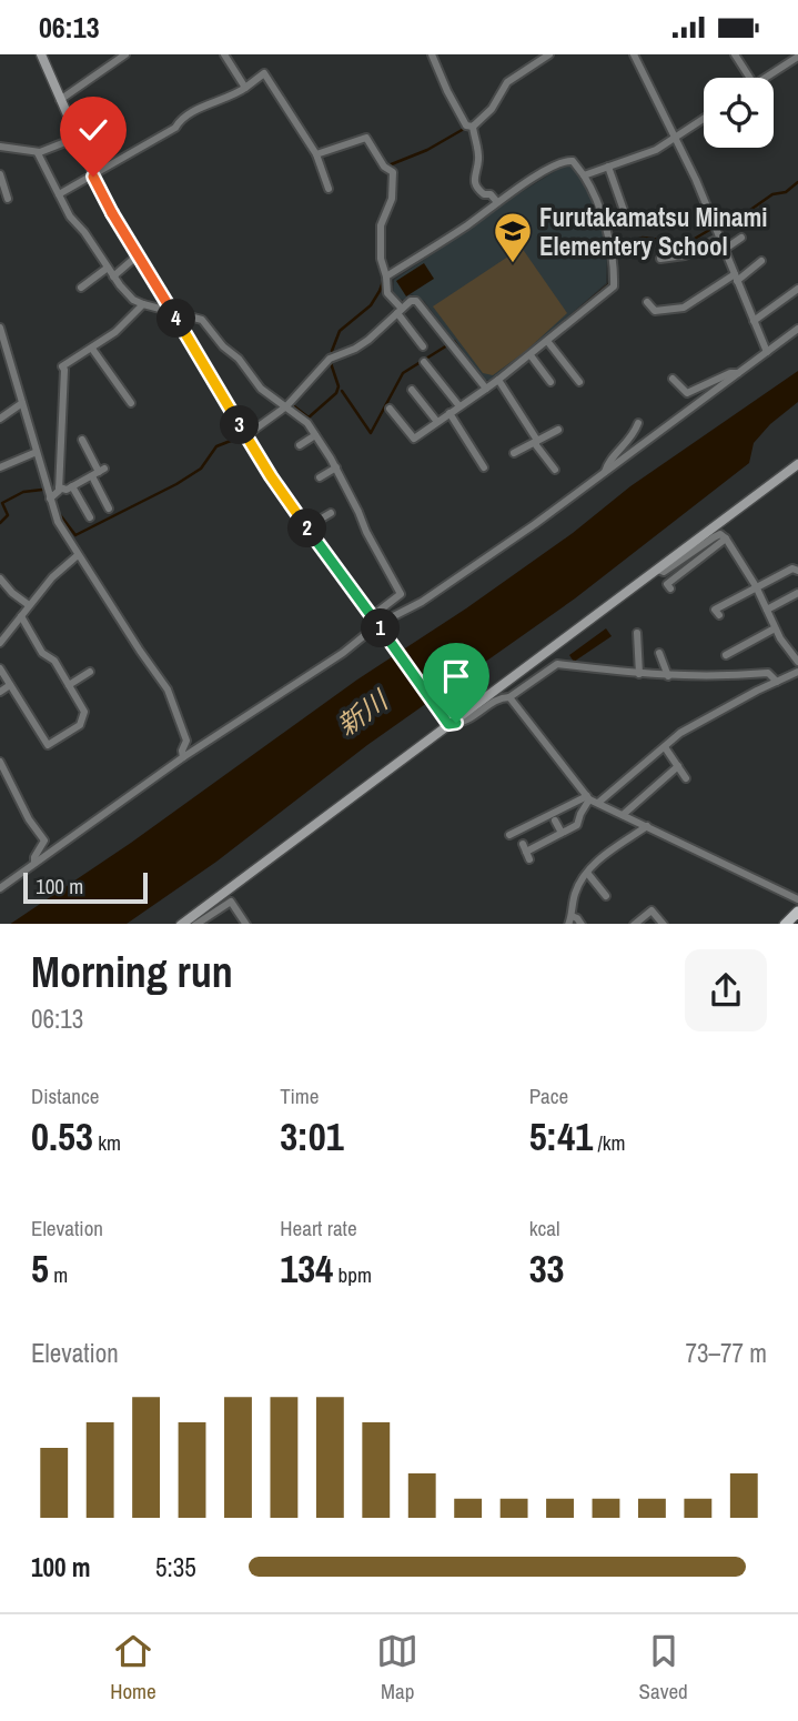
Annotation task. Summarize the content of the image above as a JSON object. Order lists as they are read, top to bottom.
{
  "water": ["新川"],
  "places": {
    "school or university": ["Furutakamatsu Minami Elementery School"]
  },
  "scale_bar": "100 m",
  "page": {
    "status": "06:13",
    "pins": [
      "4",
      "3",
      "2",
      "1"
    ],
    "scale": "100 m",
    "heading": ["Morning run", "06:13"],
    "stats": [
      ["Distance", "0.53 km"],
      ["Time", "3:01"],
      ["Pace", "5:41 /km"],
      ["Elevation", "5 m"],
      ["Heart rate", "134 bpm"],
      ["kcal", "33"]
    ],
    "chart": ["Elevation", "73–77 m"],
    "list": [
      {
        "name": "100 m",
        "note": "5:35"
      }
    ],
    "tabs": ["Home", "Map", "Saved"]
  }
}
